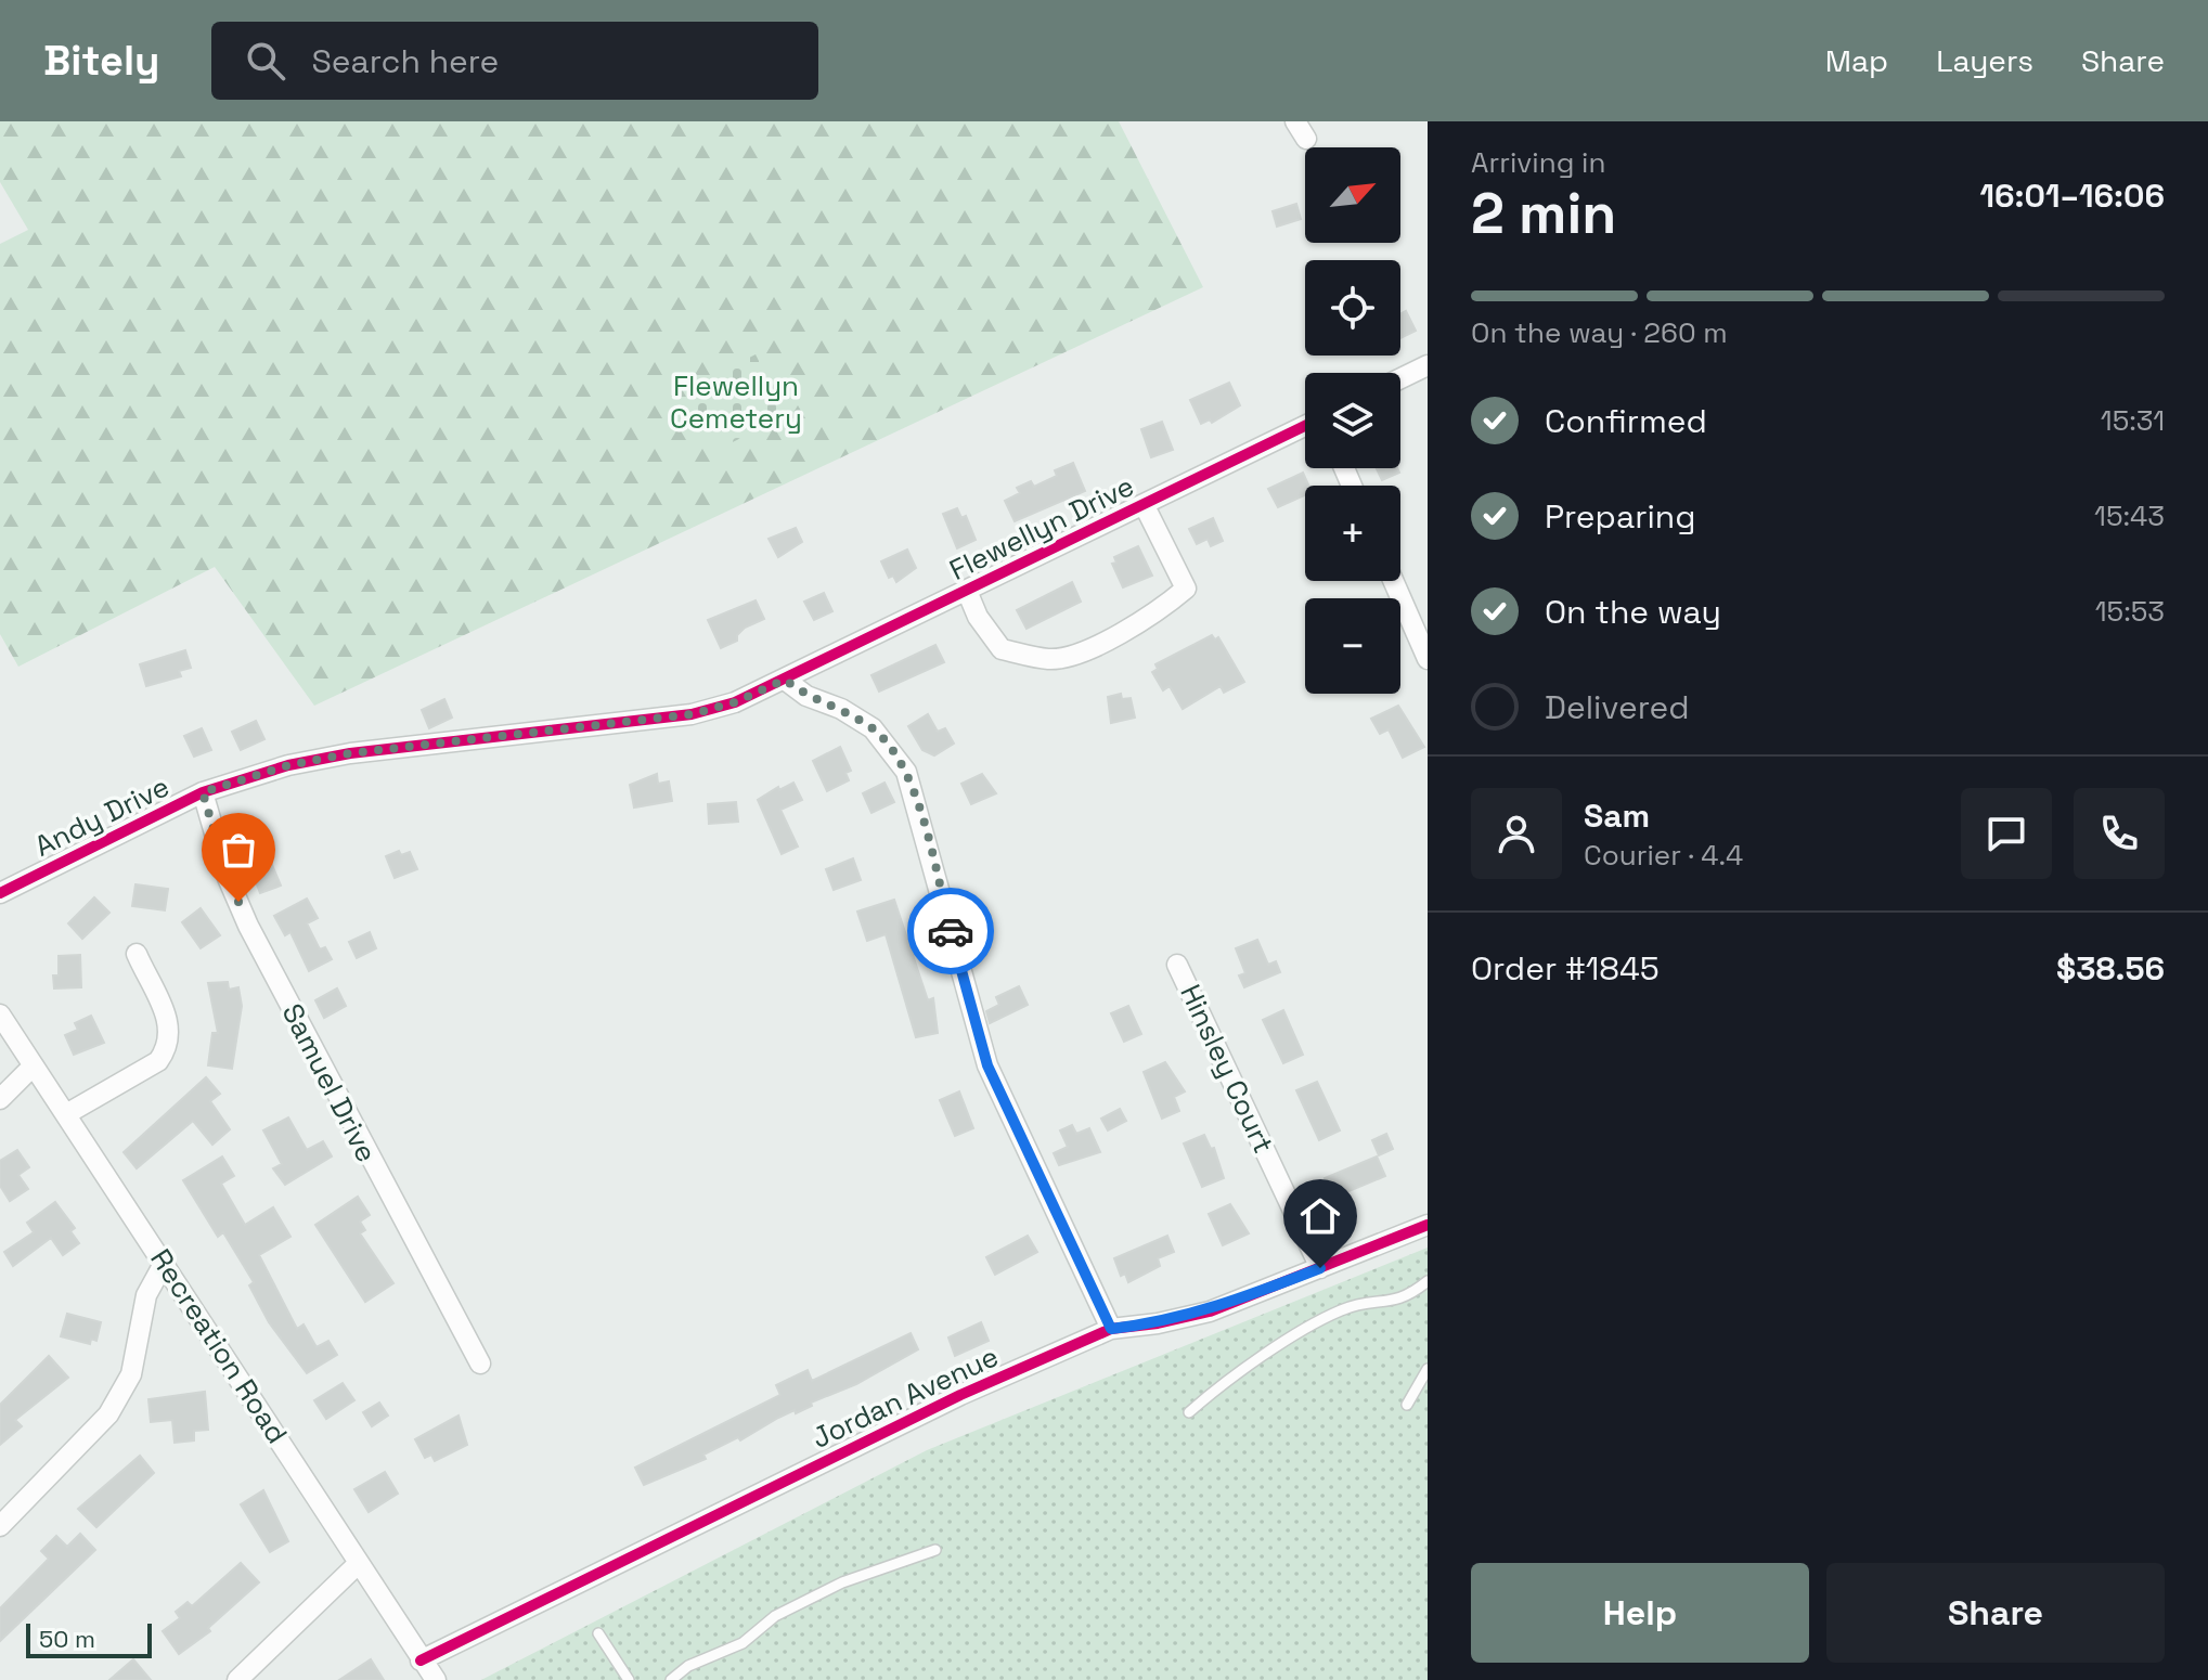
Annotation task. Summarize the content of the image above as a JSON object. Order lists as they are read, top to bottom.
{
  "streets": {
    "street": [
      "Flewellyn Drive",
      "Andy Drive",
      "Hinsley Court",
      "Samuel Drive",
      "Recreation Road",
      "Jordan Avenue"
    ]
  },
  "crossings": [
    ["Flewellyn Drive", "Andy Drive"],
    ["Andy Drive", "Samuel Drive"],
    ["Hinsley Court", "Jordan Avenue"],
    ["Recreation Road", "Jordan Avenue"]
  ],
  "parks": ["Flewellyn Cemetery"],
  "scale_bar": "50 m",
  "north": "top right",
  "page": {
    "header": "Bitely",
    "search": "Search here",
    "nav": ["Map", "Layers", "Share"],
    "heading": ["2 min", "Arriving in", "16:01–16:06"],
    "panel": [
      "Sam",
      "Courier · 4.4",
      "Order #1845",
      "$38.56"
    ],
    "map_buttons": ["+", "−"],
    "bar": "On the way · 260 m",
    "list": [
      ["Confirmed", "15:31"],
      ["Preparing", "15:43"],
      ["On the way", "15:53"],
      "Delivered"
    ],
    "buttons": ["Help", "Share"],
    "scale": "50 m"
  }
}
